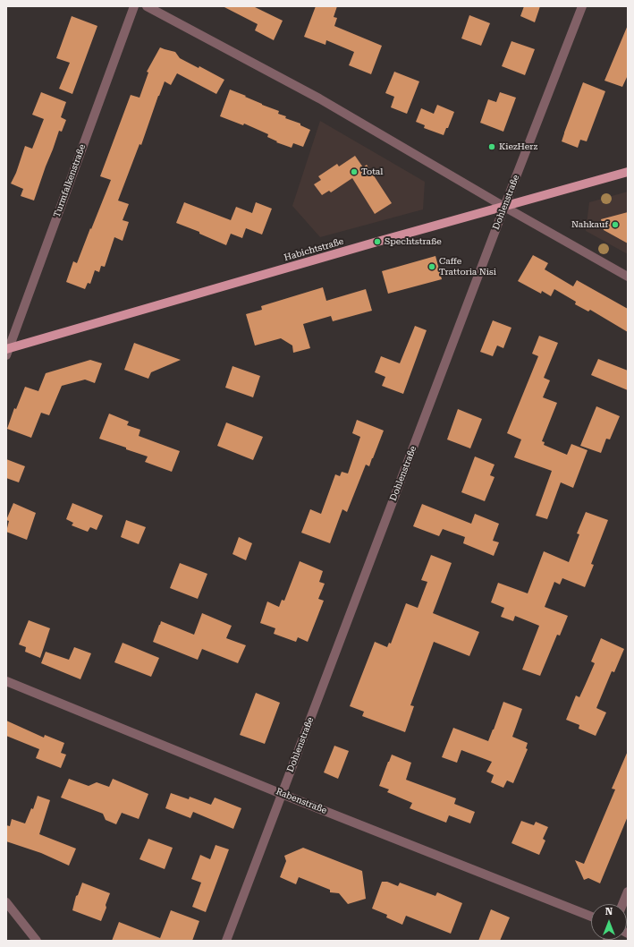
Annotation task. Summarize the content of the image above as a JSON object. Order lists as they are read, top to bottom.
{
  "streets": {
    "main road": ["Habichtstraße"],
    "street": ["Turmfalkenstraße", "Dohlenstraße", "Rabenstraße"]
  },
  "crossings": [
    ["Turmfalkenstraße", "Habichtstraße"],
    ["Dohlenstraße", "Habichtstraße"],
    ["Dohlenstraße", "Rabenstraße"]
  ],
  "places": [
    "KiezHerz",
    "Total",
    "Nahkauf",
    "Spechtstraße",
    "Caffe Trattoria Nisi"
  ],
  "north": "top"
}
